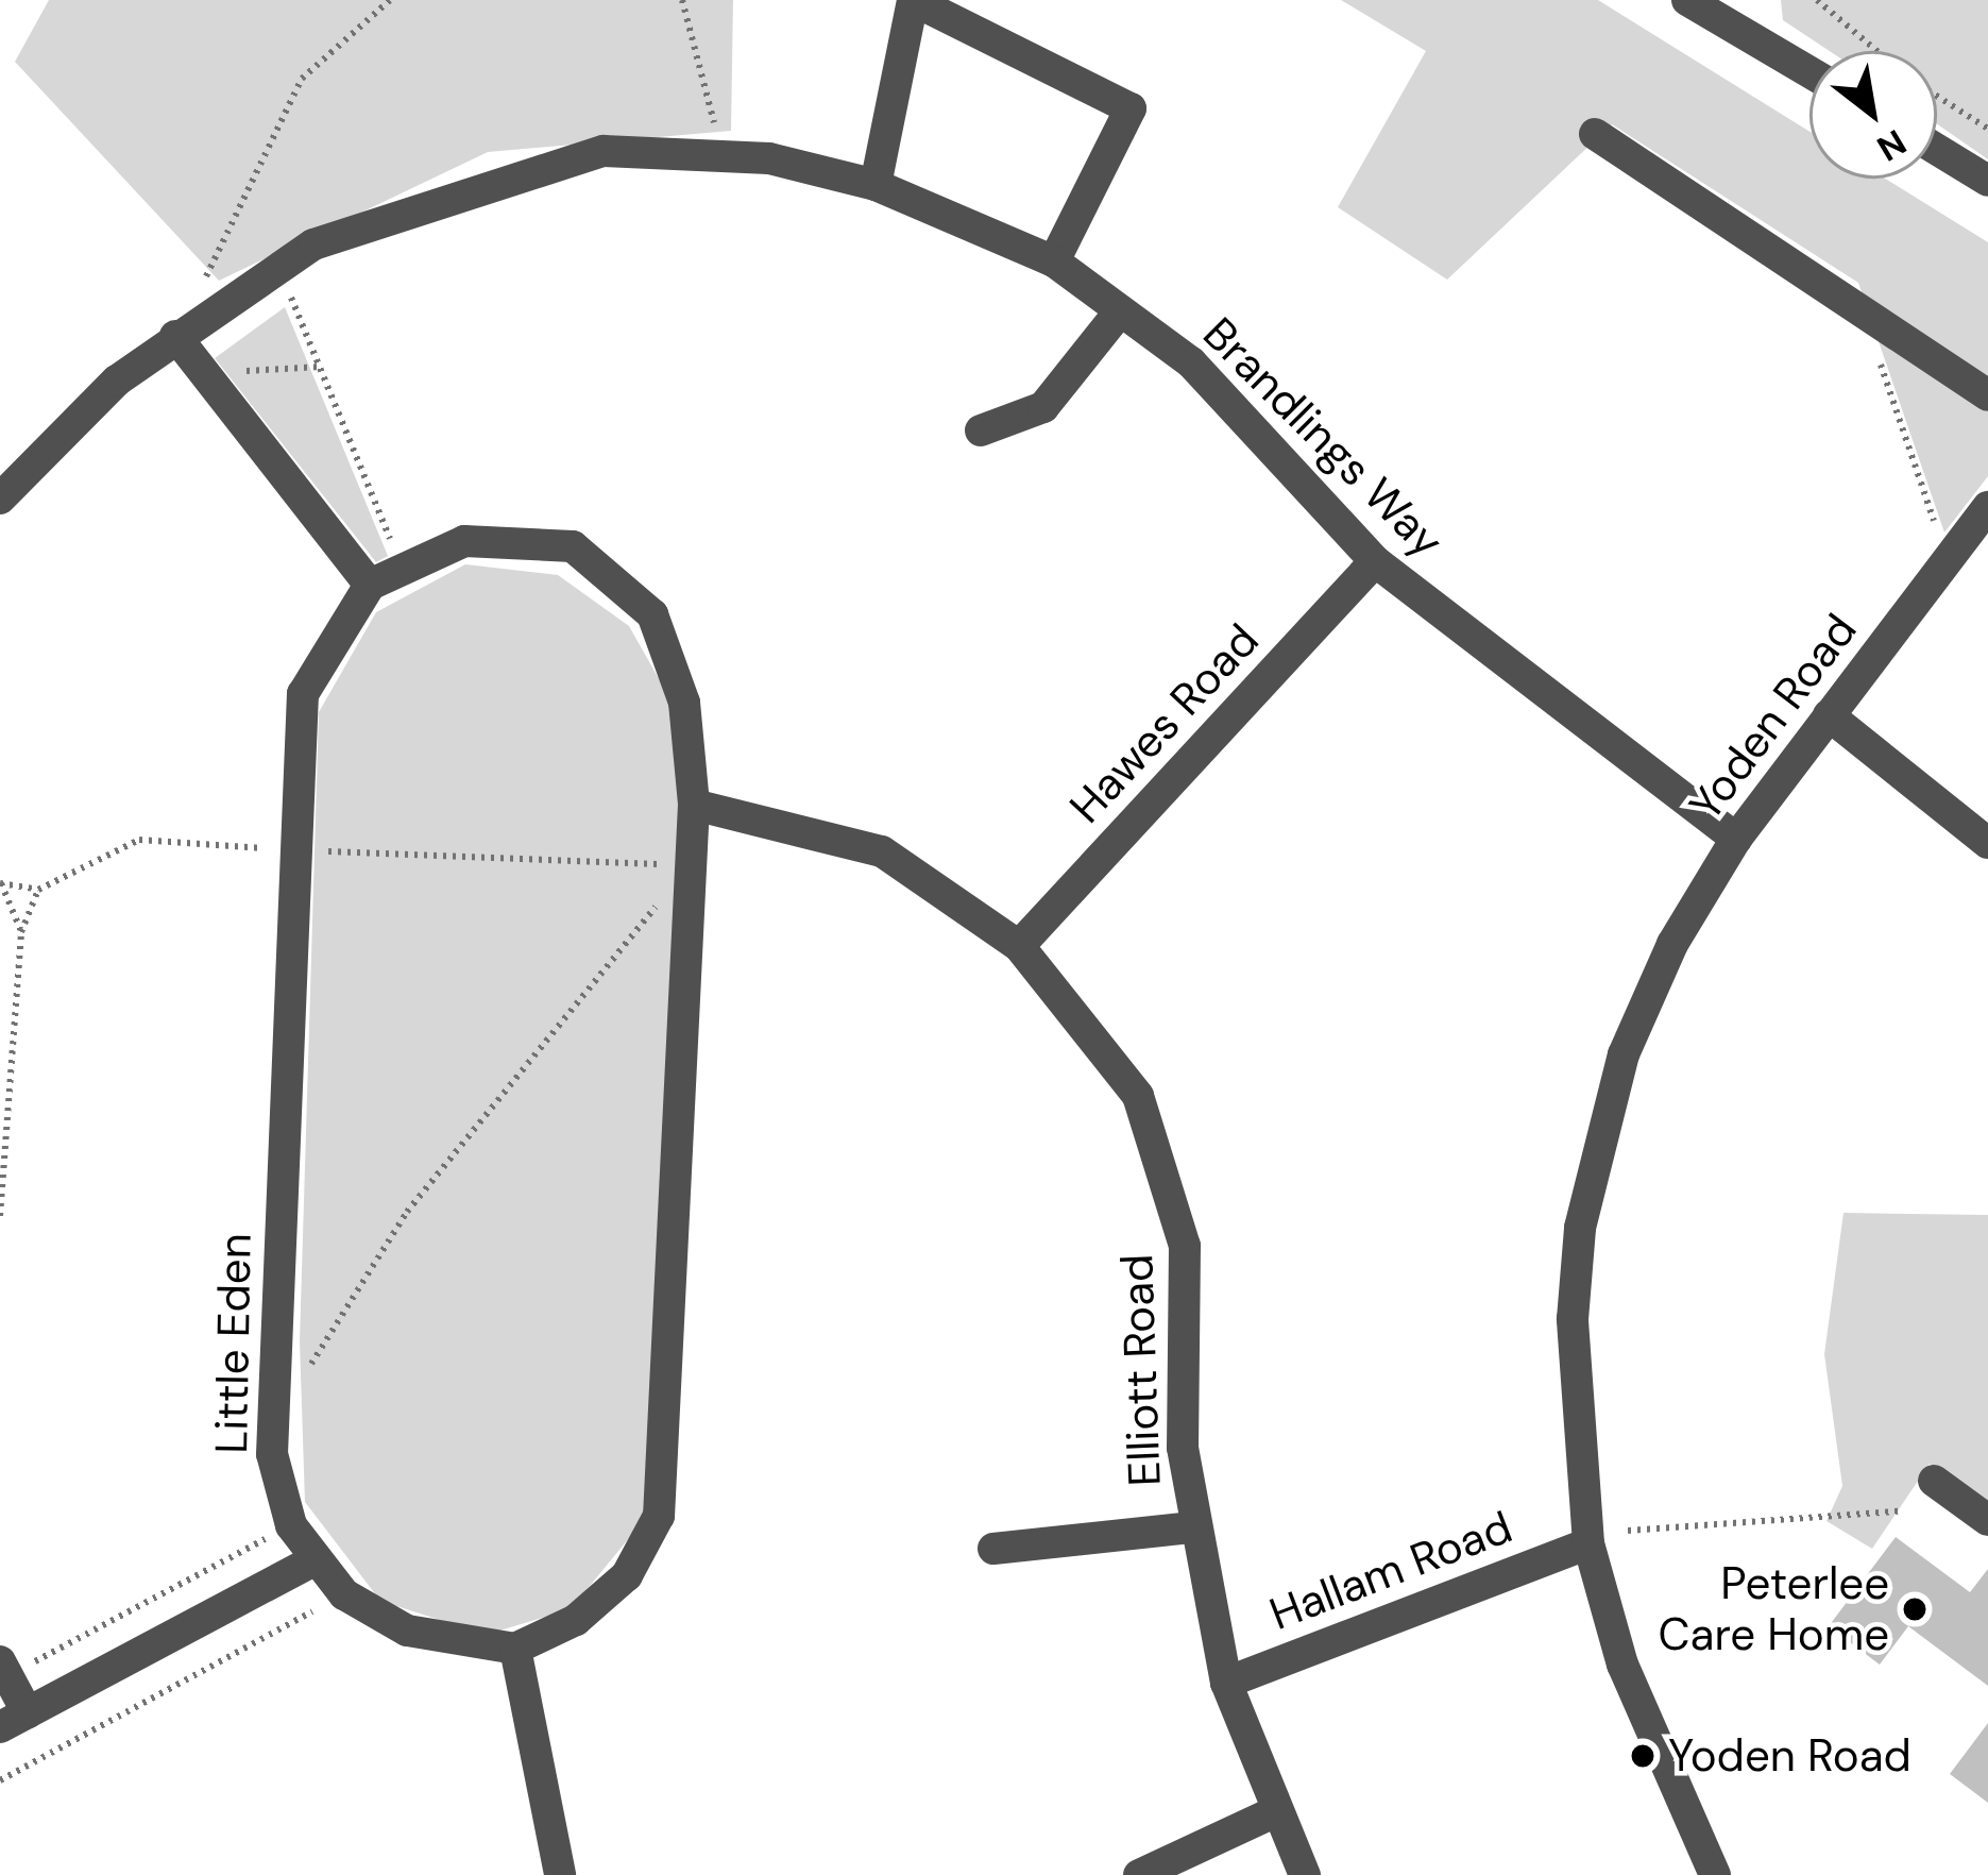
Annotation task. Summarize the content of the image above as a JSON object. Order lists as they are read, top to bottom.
{
  "streets": {
    "street": [
      "Brandlings Way",
      "Yoden Road",
      "Hawes Road",
      "Little Eden",
      "Elliott Road",
      "Hallam Road"
    ]
  },
  "crossings": [
    ["Brandlings Way", "Yoden Road"],
    ["Brandlings Way", "Hawes Road"],
    ["Yoden Road", "Hallam Road"],
    ["Hawes Road", "Elliott Road"],
    ["Little Eden", "Elliott Road"],
    ["Elliott Road", "Hallam Road"]
  ],
  "places": ["Peterlee Care Home", "Yoden Road"],
  "north": "bottom right"
}
